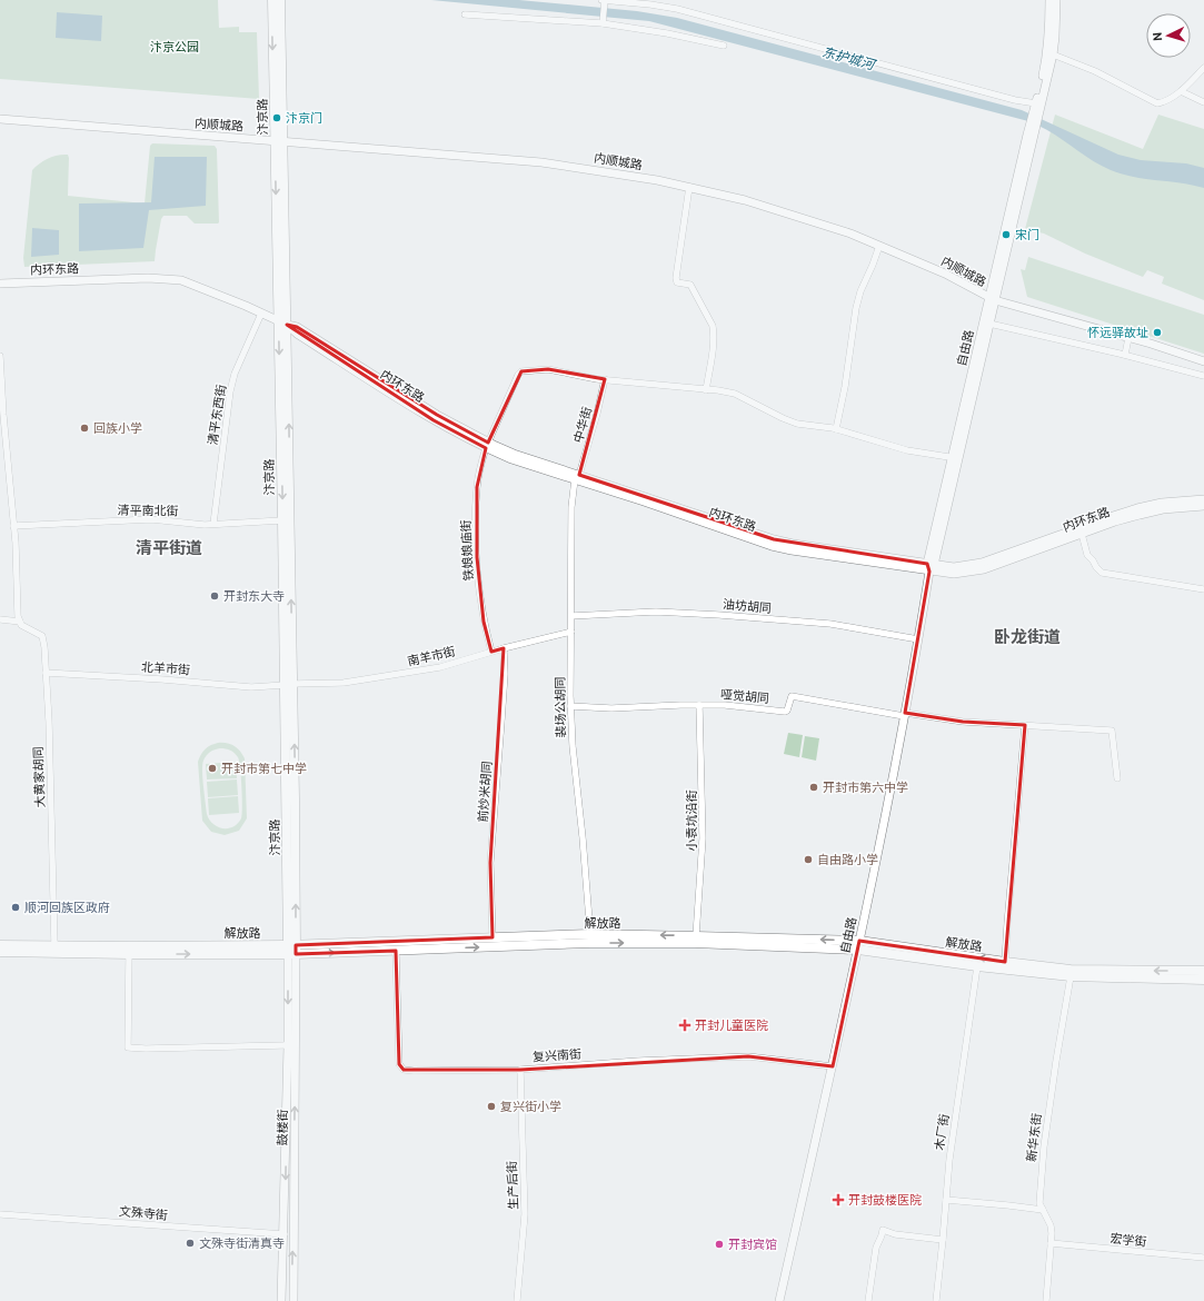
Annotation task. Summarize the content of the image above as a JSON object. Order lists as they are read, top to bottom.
{
  "streets": {
    "main road": ["汴京路", "解放路"],
    "street": [
      "内顺城路",
      "内环东路",
      "自由路",
      "清平东西街",
      "中华街",
      "清平南北街",
      "铁娘娘庙街",
      "油坊胡同",
      "南羊市街",
      "北羊市街",
      "哑觉胡同",
      "裴场公胡同",
      "大黄家胡同",
      "前炒米胡同",
      "小袁坑沿街",
      "复兴南街",
      "鼓楼街",
      "木厂街",
      "新华东街",
      "生产后街",
      "文殊寺街",
      "宏学街"
    ]
  },
  "crossings": [
    ["汴京路", "内顺城路"],
    ["汴京路", "内环东路"],
    ["汴京路", "清平南北街"],
    ["汴京路", "南羊市街"],
    ["汴京路", "北羊市街"],
    ["汴京路", "解放路"],
    ["汴京路", "鼓楼街"],
    ["内顺城路", "自由路"],
    ["内环东路", "自由路"],
    ["内环东路", "清平东西街"],
    ["内环东路", "中华街"],
    ["内环东路", "铁娘娘庙街"],
    ["内环东路", "裴场公胡同"],
    ["自由路", "油坊胡同"],
    ["自由路", "哑觉胡同"],
    ["自由路", "解放路"],
    ["自由路", "复兴南街"],
    ["清平东西街", "清平南北街"],
    ["中华街", "铁娘娘庙街"],
    ["中华街", "裴场公胡同"],
    ["铁娘娘庙街", "南羊市街"],
    ["油坊胡同", "裴场公胡同"],
    ["南羊市街", "北羊市街"],
    ["南羊市街", "裴场公胡同"],
    ["南羊市街", "前炒米胡同"],
    ["北羊市街", "大黄家胡同"],
    ["哑觉胡同", "裴场公胡同"],
    ["哑觉胡同", "小袁坑沿街"],
    ["裴场公胡同", "解放路"],
    ["大黄家胡同", "解放路"],
    ["前炒米胡同", "解放路"],
    ["小袁坑沿街", "解放路"],
    ["解放路", "复兴南街"],
    ["解放路", "鼓楼街"],
    ["解放路", "木厂街"],
    ["解放路", "新华东街"],
    ["复兴南街", "生产后街"],
    ["鼓楼街", "文殊寺街"],
    ["新华东街", "宏学街"]
  ],
  "districts": ["清平街道", "卧龙街道"],
  "water": ["东护城河"],
  "parks": ["汴京公园"],
  "places": {
    "other": [
      "汴京门",
      "宋门",
      "怀远驿故址",
      "回族小学",
      "开封东大寺",
      "开封市第七中学",
      "开封市第六中学",
      "自由路小学",
      "顺河回族区政府",
      "复兴街小学",
      "文殊寺街清真寺",
      "开封宾馆"
    ],
    "health": ["开封儿童医院", "开封鼓楼医院"]
  },
  "north": "left"
}
